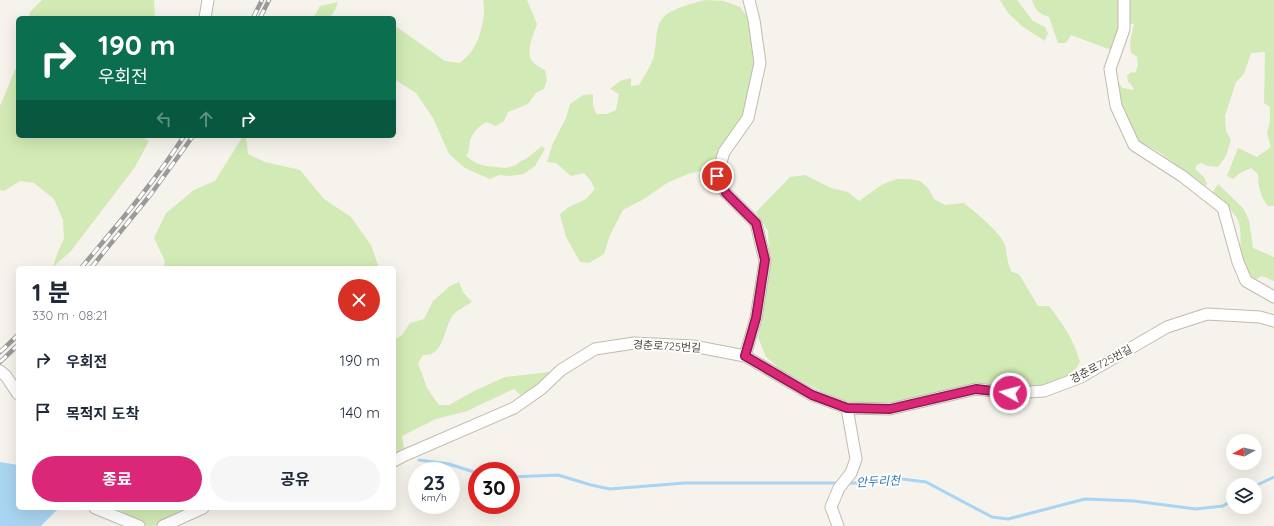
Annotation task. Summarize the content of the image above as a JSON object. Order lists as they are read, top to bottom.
{
  "streets": {
    "street": ["경춘로725번길"]
  },
  "water": ["안두리천"],
  "north": "left",
  "page": {
    "turn": ["190 m", "우회전"],
    "heading": ["1 분", "330 m · 08:21"],
    "list": [
      {
        "name": "우회전",
        "value": "190 m"
      },
      {
        "name": "목적지 도착",
        "value": "140 m"
      }
    ],
    "buttons": ["종료", "공유"],
    "speed": "23 km/h",
    "limit": "30"
  }
}
